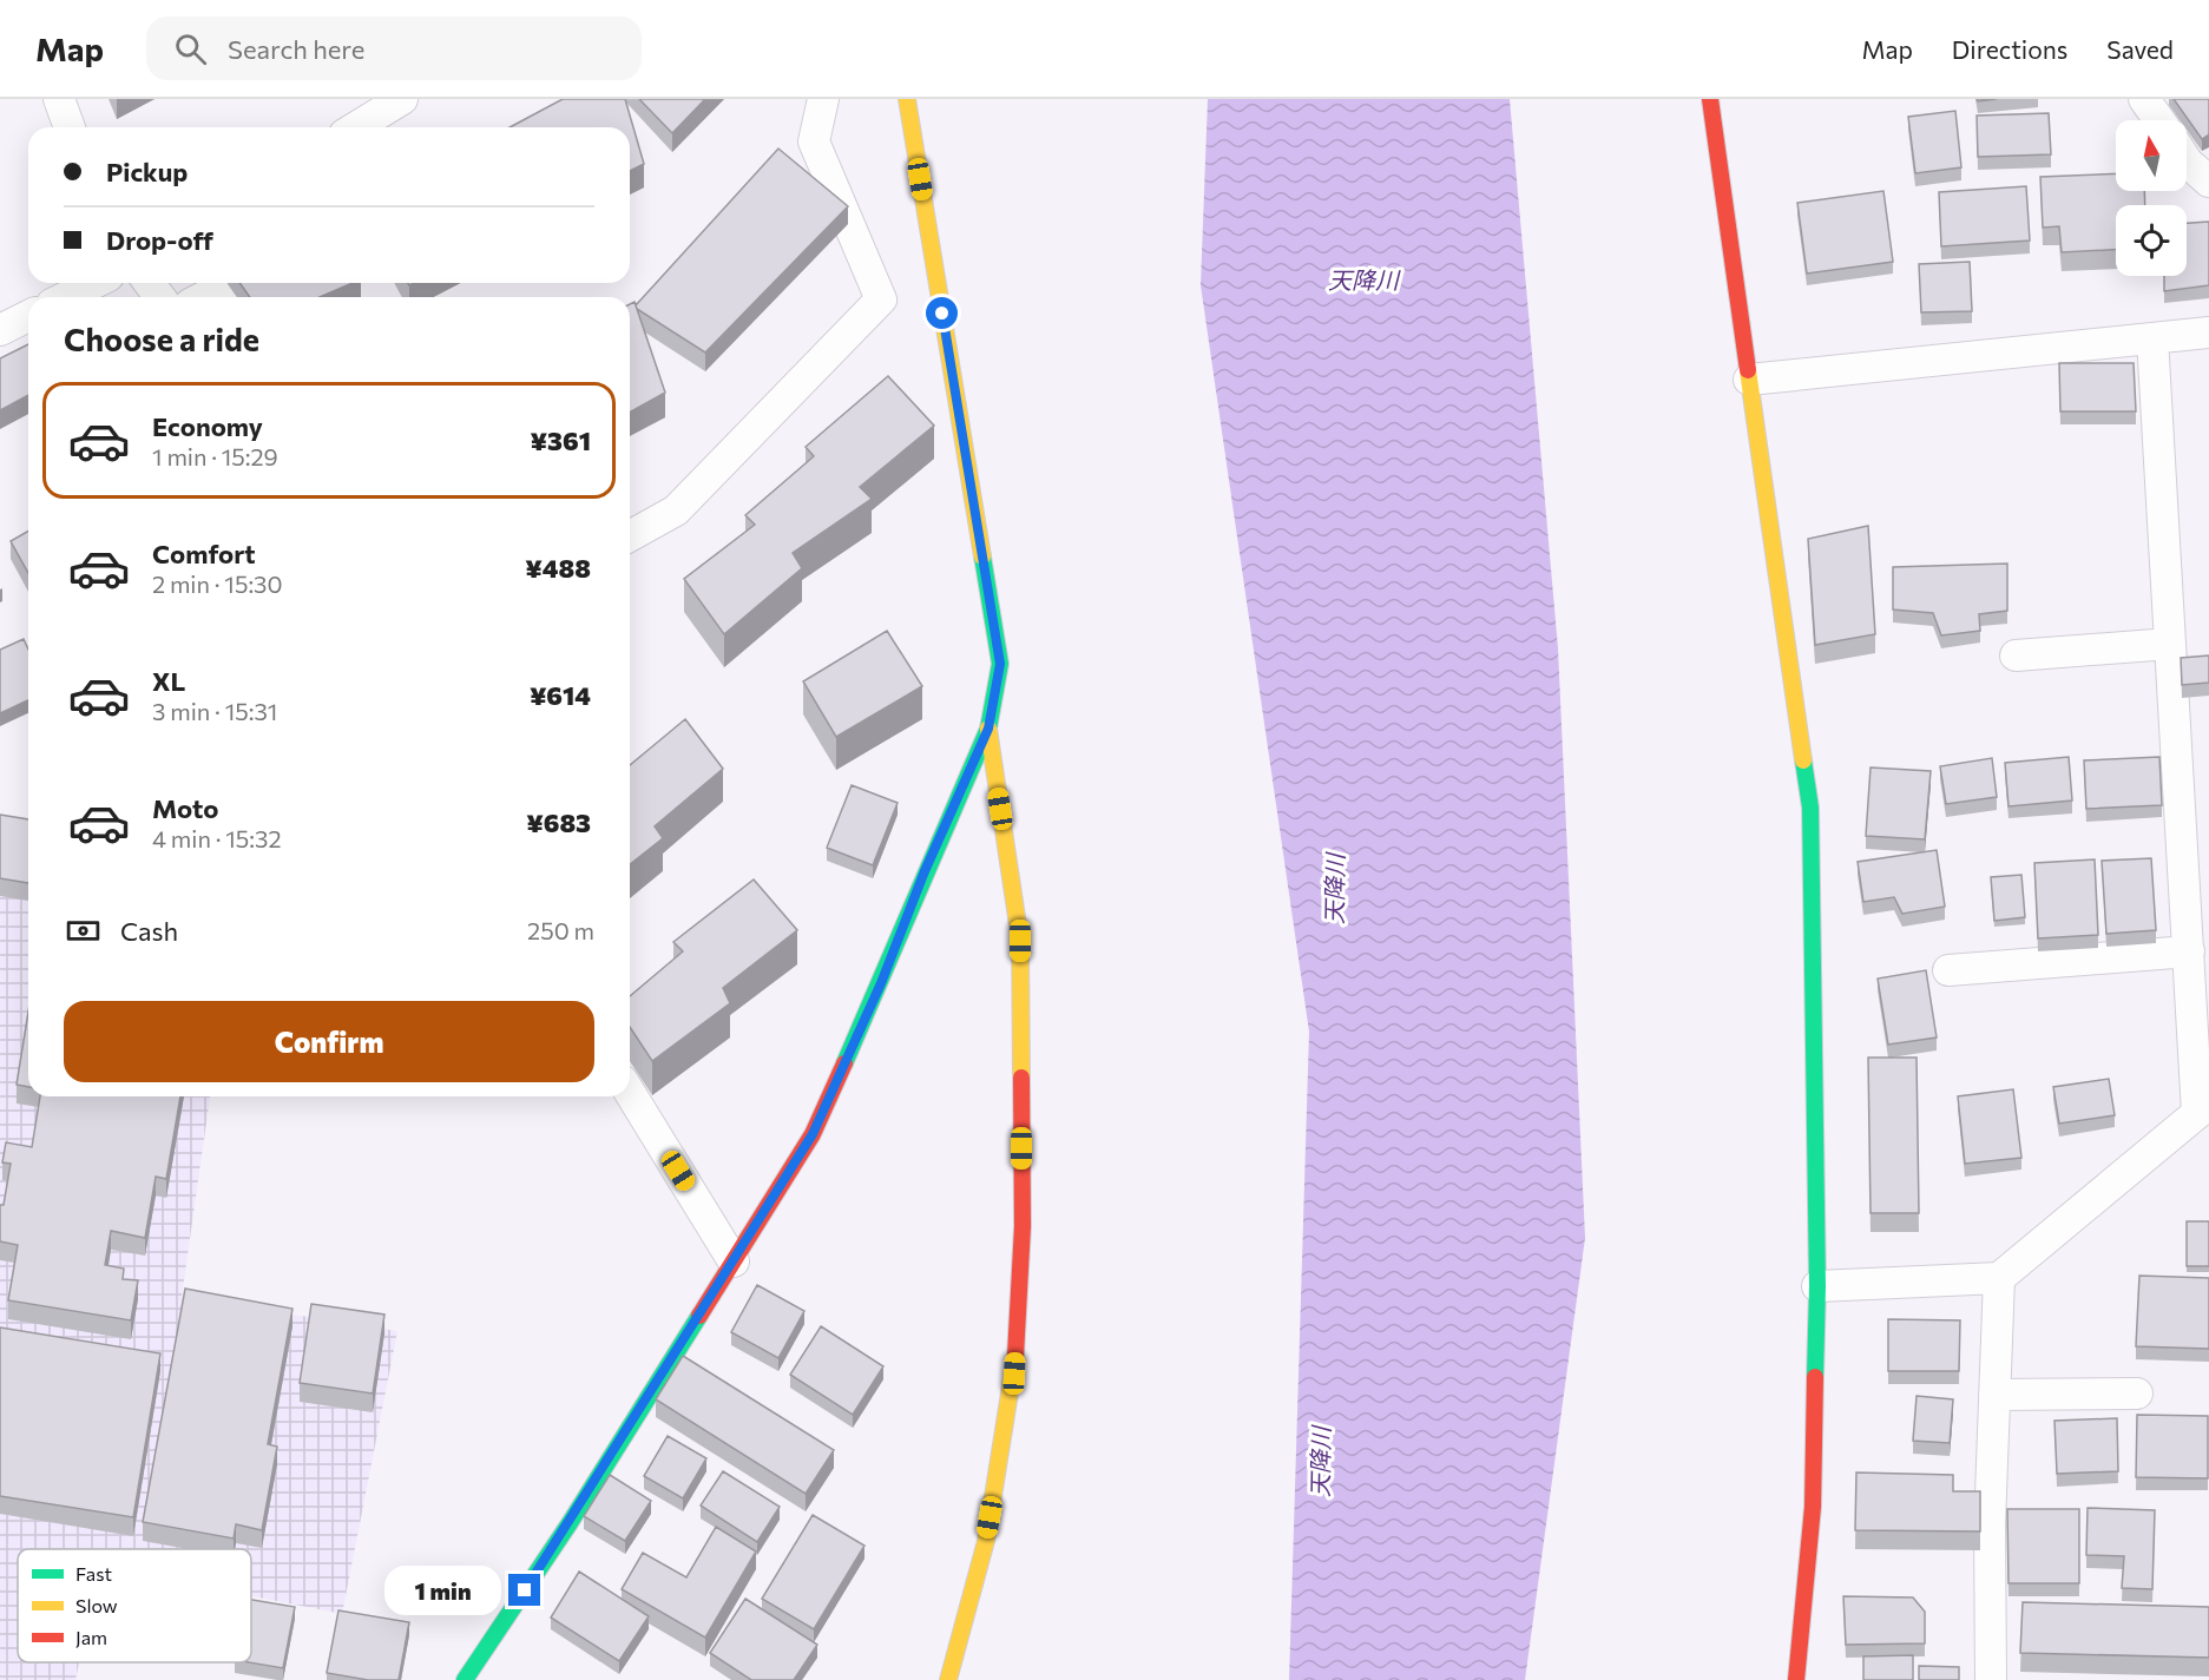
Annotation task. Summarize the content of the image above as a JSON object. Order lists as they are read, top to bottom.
{
  "water": ["天降川"],
  "legend": ["Fast", "Slow", "Jam"],
  "north": "top",
  "page": {
    "header": "Map",
    "search": "Search here",
    "nav": ["Map", "Directions", "Saved"],
    "banner": ["Pickup", "Drop-off"],
    "heading": "Choose a ride",
    "list": [
      {
        "name": "Economy",
        "note": "1 min · 15:29",
        "value": "¥361"
      },
      {
        "name": "Comfort",
        "note": "2 min · 15:30",
        "value": "¥488"
      },
      {
        "name": "XL",
        "note": "3 min · 15:31",
        "value": "¥614"
      },
      {
        "name": "Moto",
        "note": "4 min · 15:32",
        "value": "¥683"
      }
    ],
    "pay": ["Cash", "250 m"],
    "buttons": "Confirm",
    "bubble": "1 min"
  }
}
